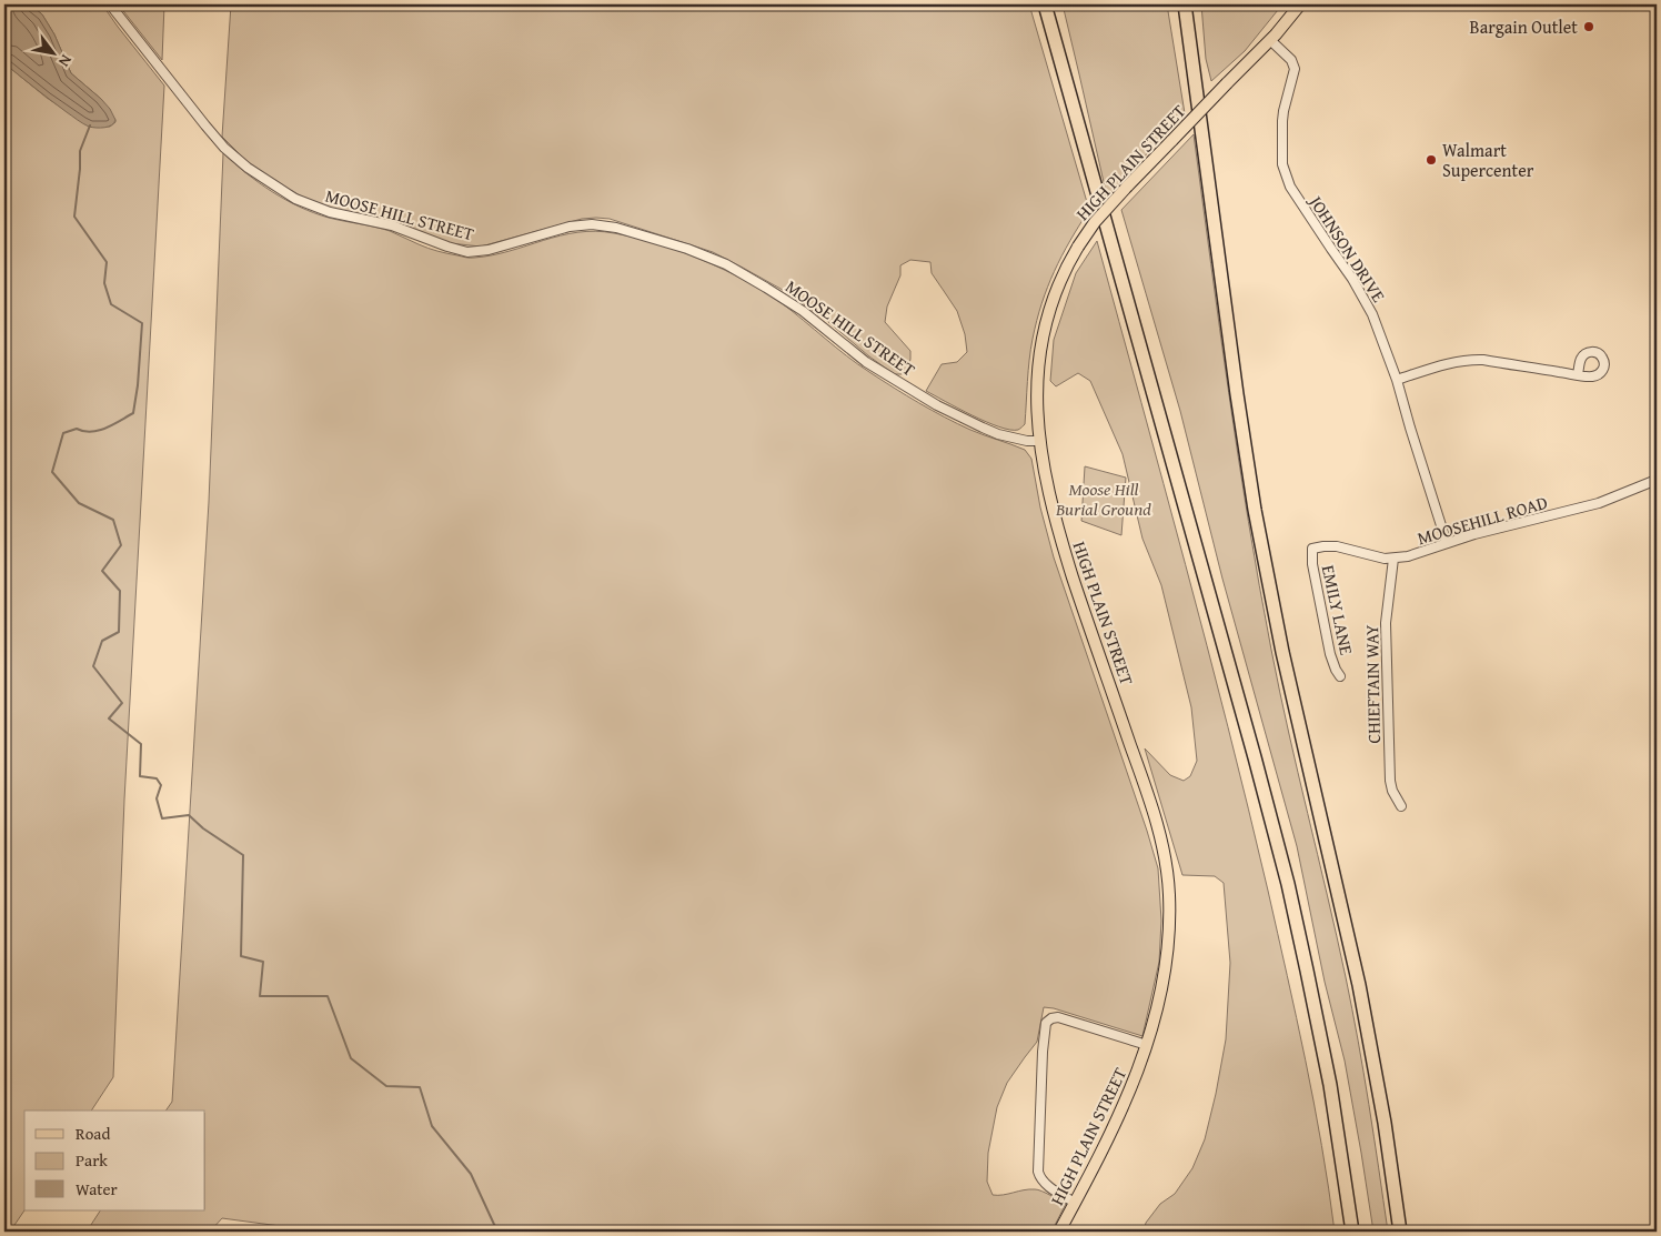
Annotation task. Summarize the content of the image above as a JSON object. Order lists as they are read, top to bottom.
{
  "streets": {
    "main road": ["HIGH PLAIN STREET"],
    "street": [
      "MOOSE HILL STREET",
      "JOHNSON DRIVE",
      "MOOSEHILL ROAD",
      "EMILY LANE",
      "CHIEFTAIN WAY"
    ]
  },
  "crossings": [
    ["HIGH PLAIN STREET", "MOOSE HILL STREET"],
    ["HIGH PLAIN STREET", "JOHNSON DRIVE"],
    ["JOHNSON DRIVE", "MOOSEHILL ROAD"],
    ["MOOSEHILL ROAD", "EMILY LANE"],
    ["MOOSEHILL ROAD", "CHIEFTAIN WAY"]
  ],
  "parks": ["Moose Hill Burial Ground"],
  "places": ["Bargain Outlet", "Walmart Supercenter"],
  "legend": ["Road", "Park", "Water"],
  "north": "bottom right"
}
